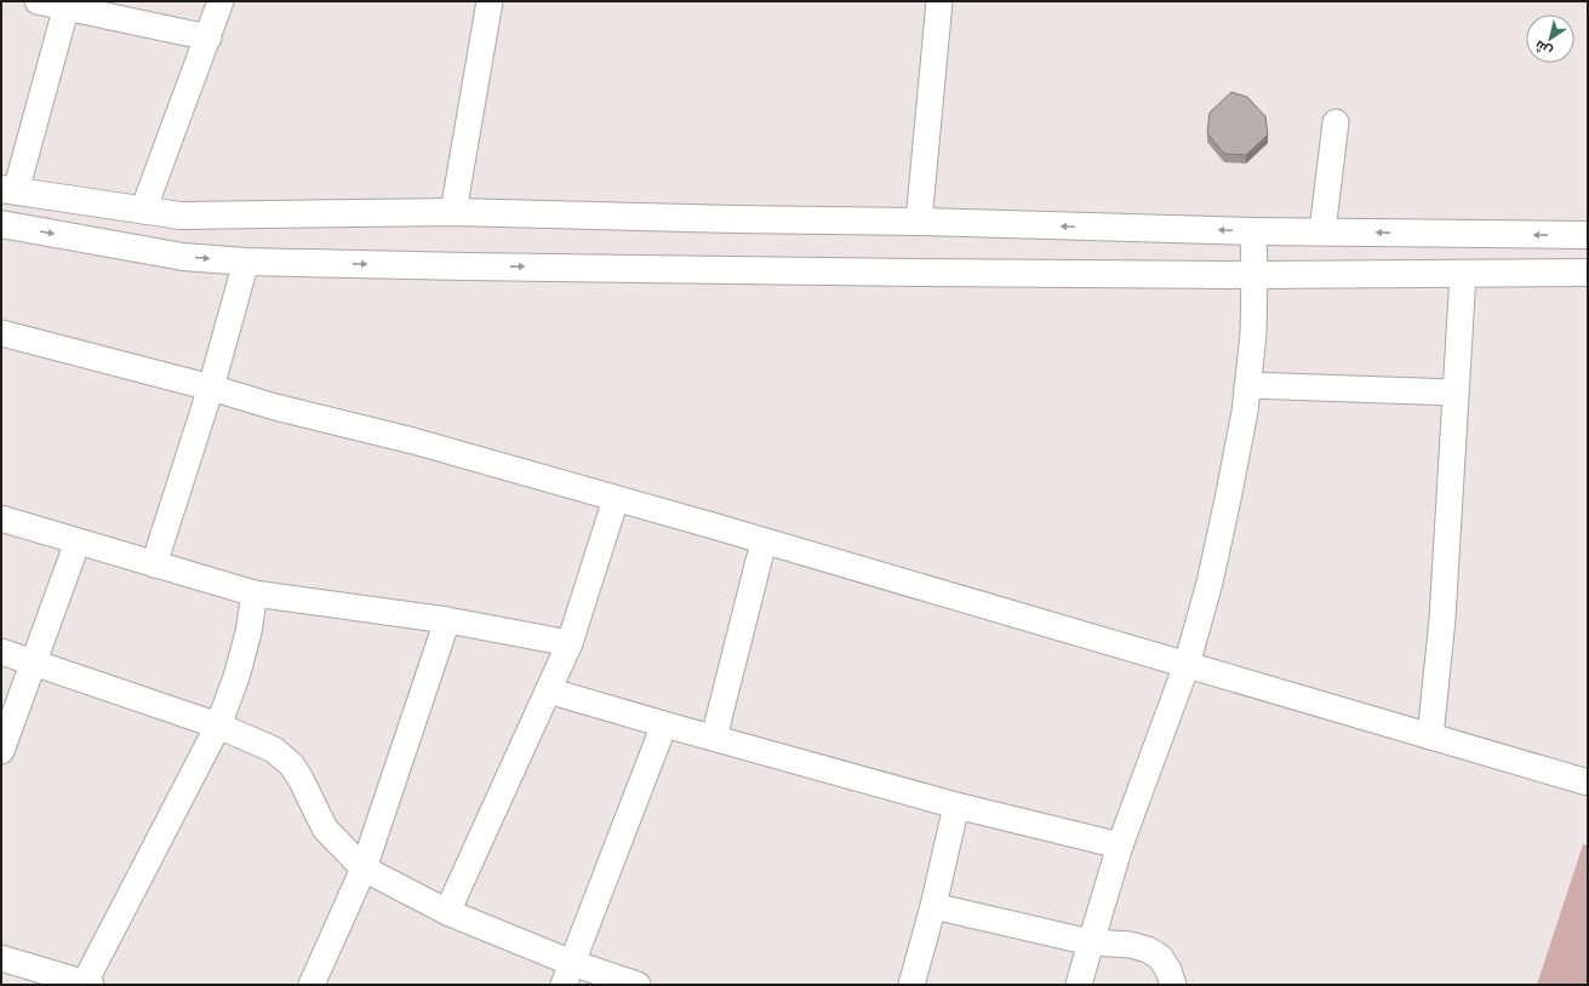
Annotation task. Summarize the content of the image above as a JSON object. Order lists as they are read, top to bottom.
{
  "north": "bottom left"
}
